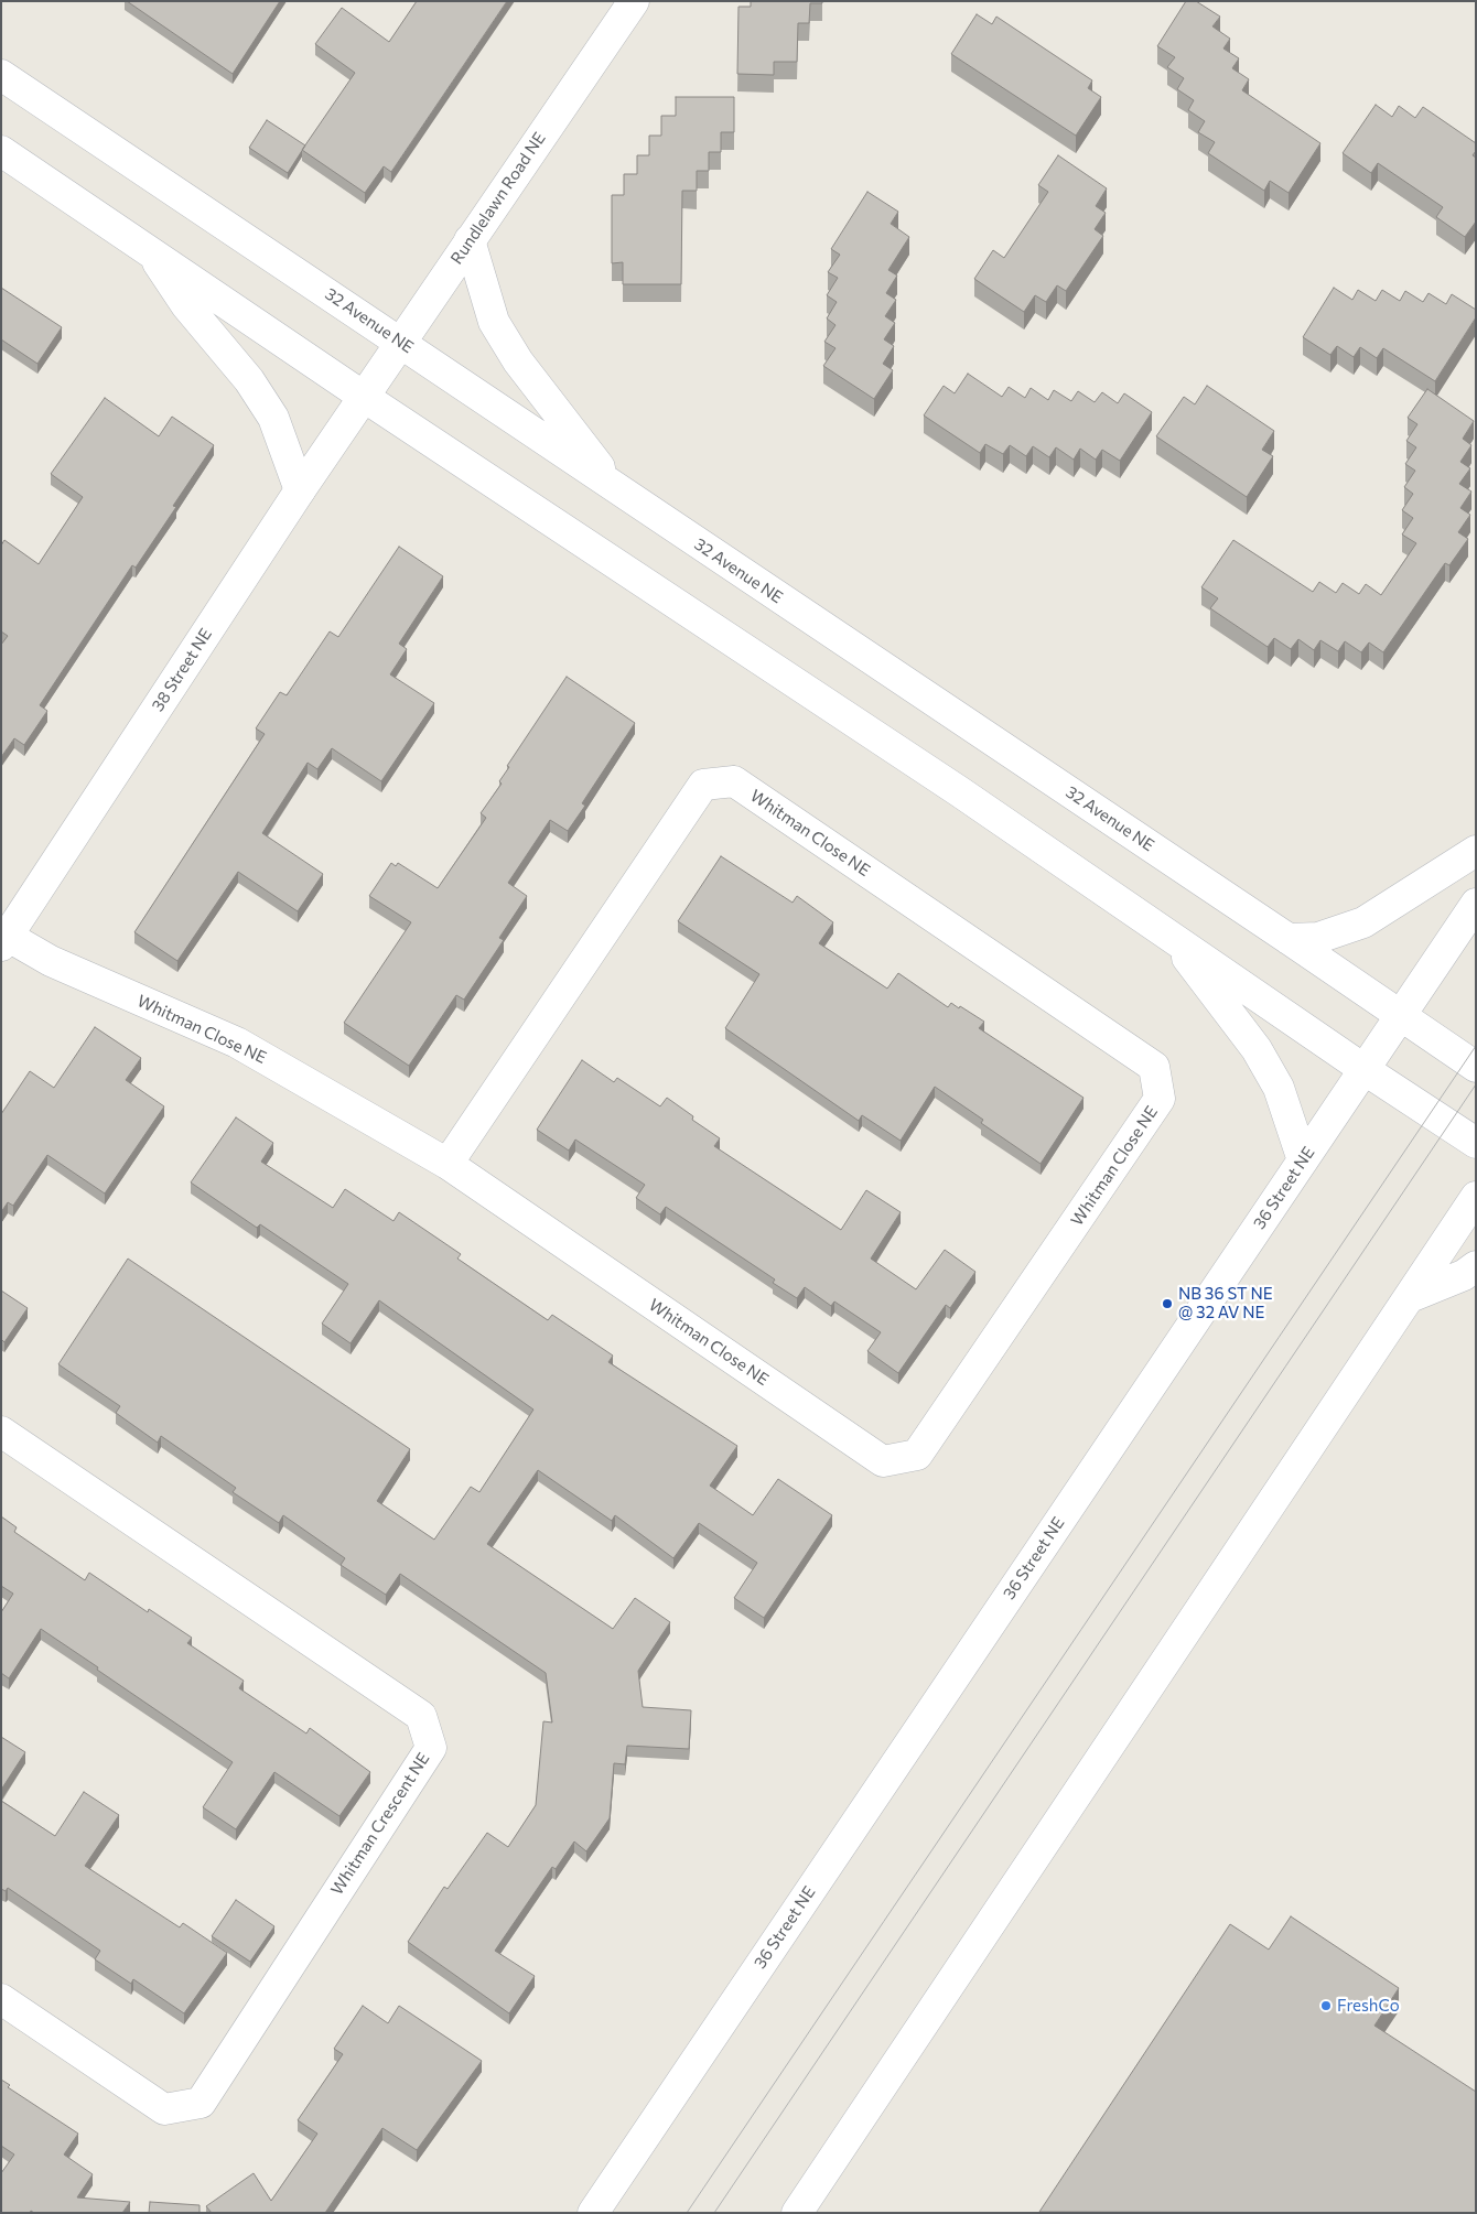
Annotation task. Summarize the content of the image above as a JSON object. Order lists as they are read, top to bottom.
{
  "streets": {
    "main road": [
      "Rundlelawn Road NE",
      "32 Avenue NE",
      "38 Street NE",
      "Whitman Close NE",
      "36 Street NE",
      "Whitman Crescent NE"
    ]
  },
  "crossings": [
    ["Rundlelawn Road NE", "32 Avenue NE"],
    ["Rundlelawn Road NE", "38 Street NE"],
    ["32 Avenue NE", "36 Street NE"],
    ["38 Street NE", "Whitman Close NE"]
  ],
  "places": ["NB 36 ST NE @ 32 AV NE", "FreshCo"]
}
